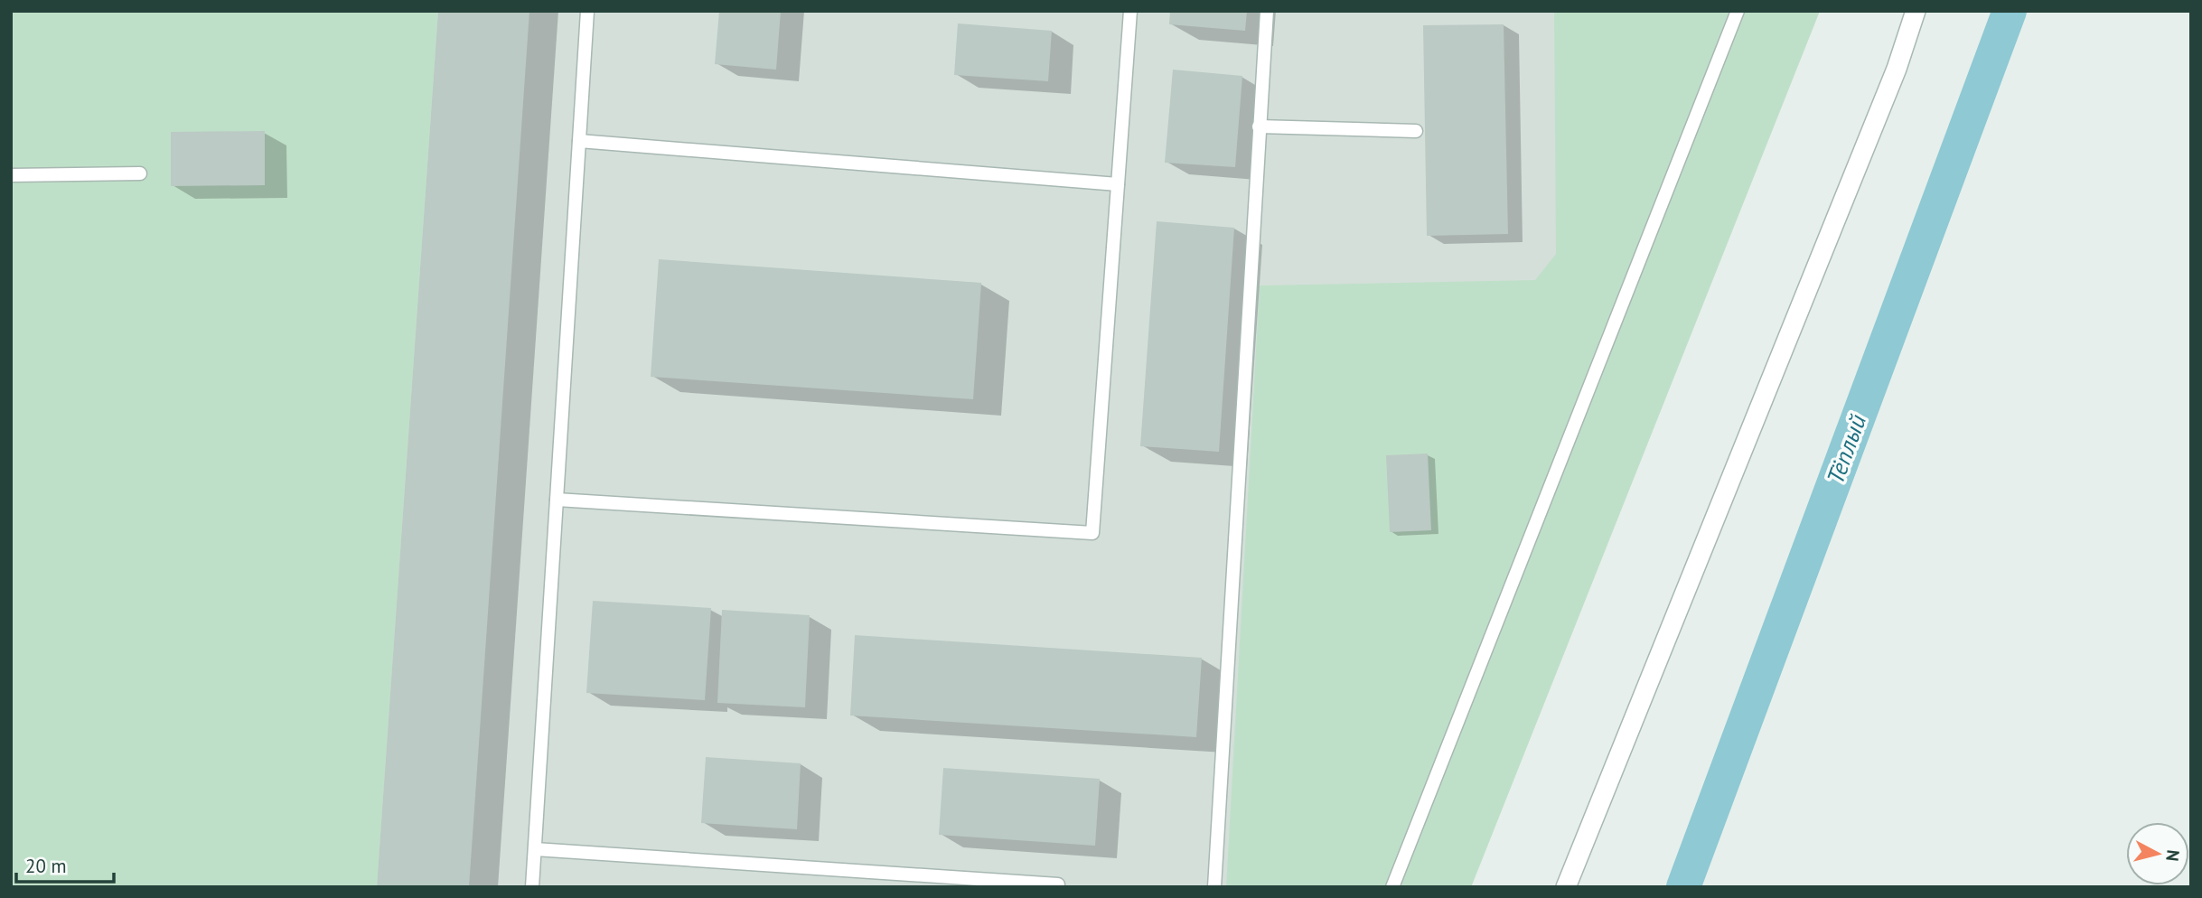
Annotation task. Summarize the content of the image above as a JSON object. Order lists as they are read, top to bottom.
{
  "water": ["Тёплый"],
  "scale_bar": "20 m",
  "north": "right"
}
